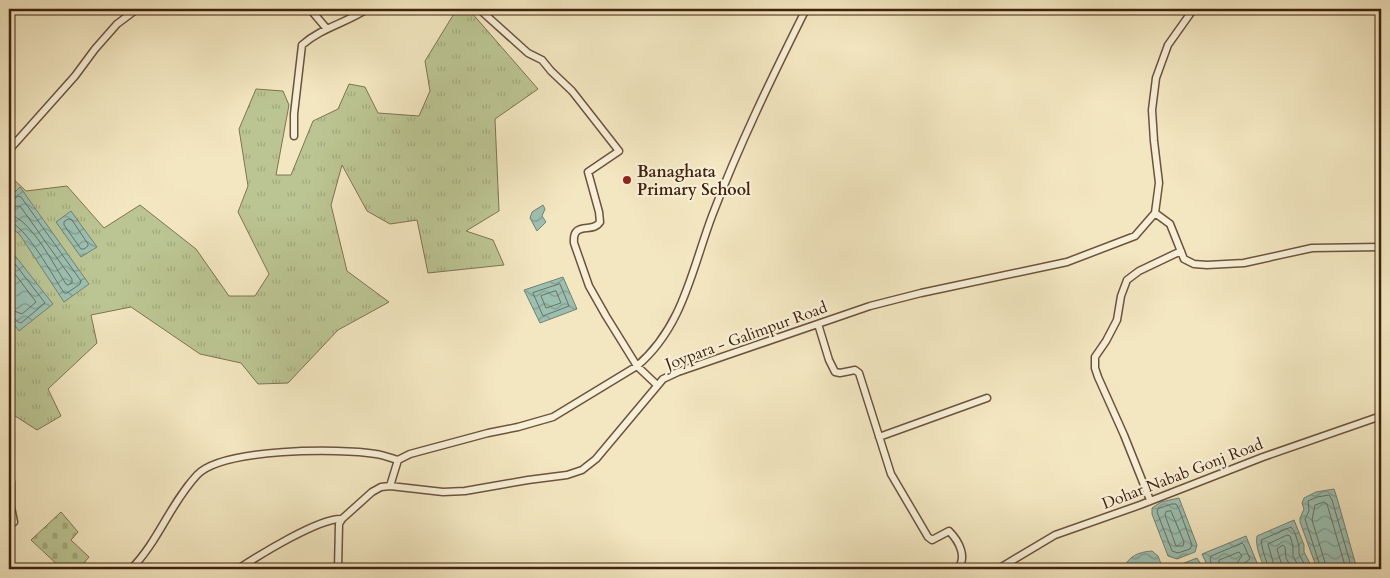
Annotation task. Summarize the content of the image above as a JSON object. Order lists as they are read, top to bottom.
{
  "streets": {
    "street": ["Joypara - Galimpur Road", "Dohar Nabab Gonj Road"]
  },
  "places": ["Banaghata Primary School"]
}
